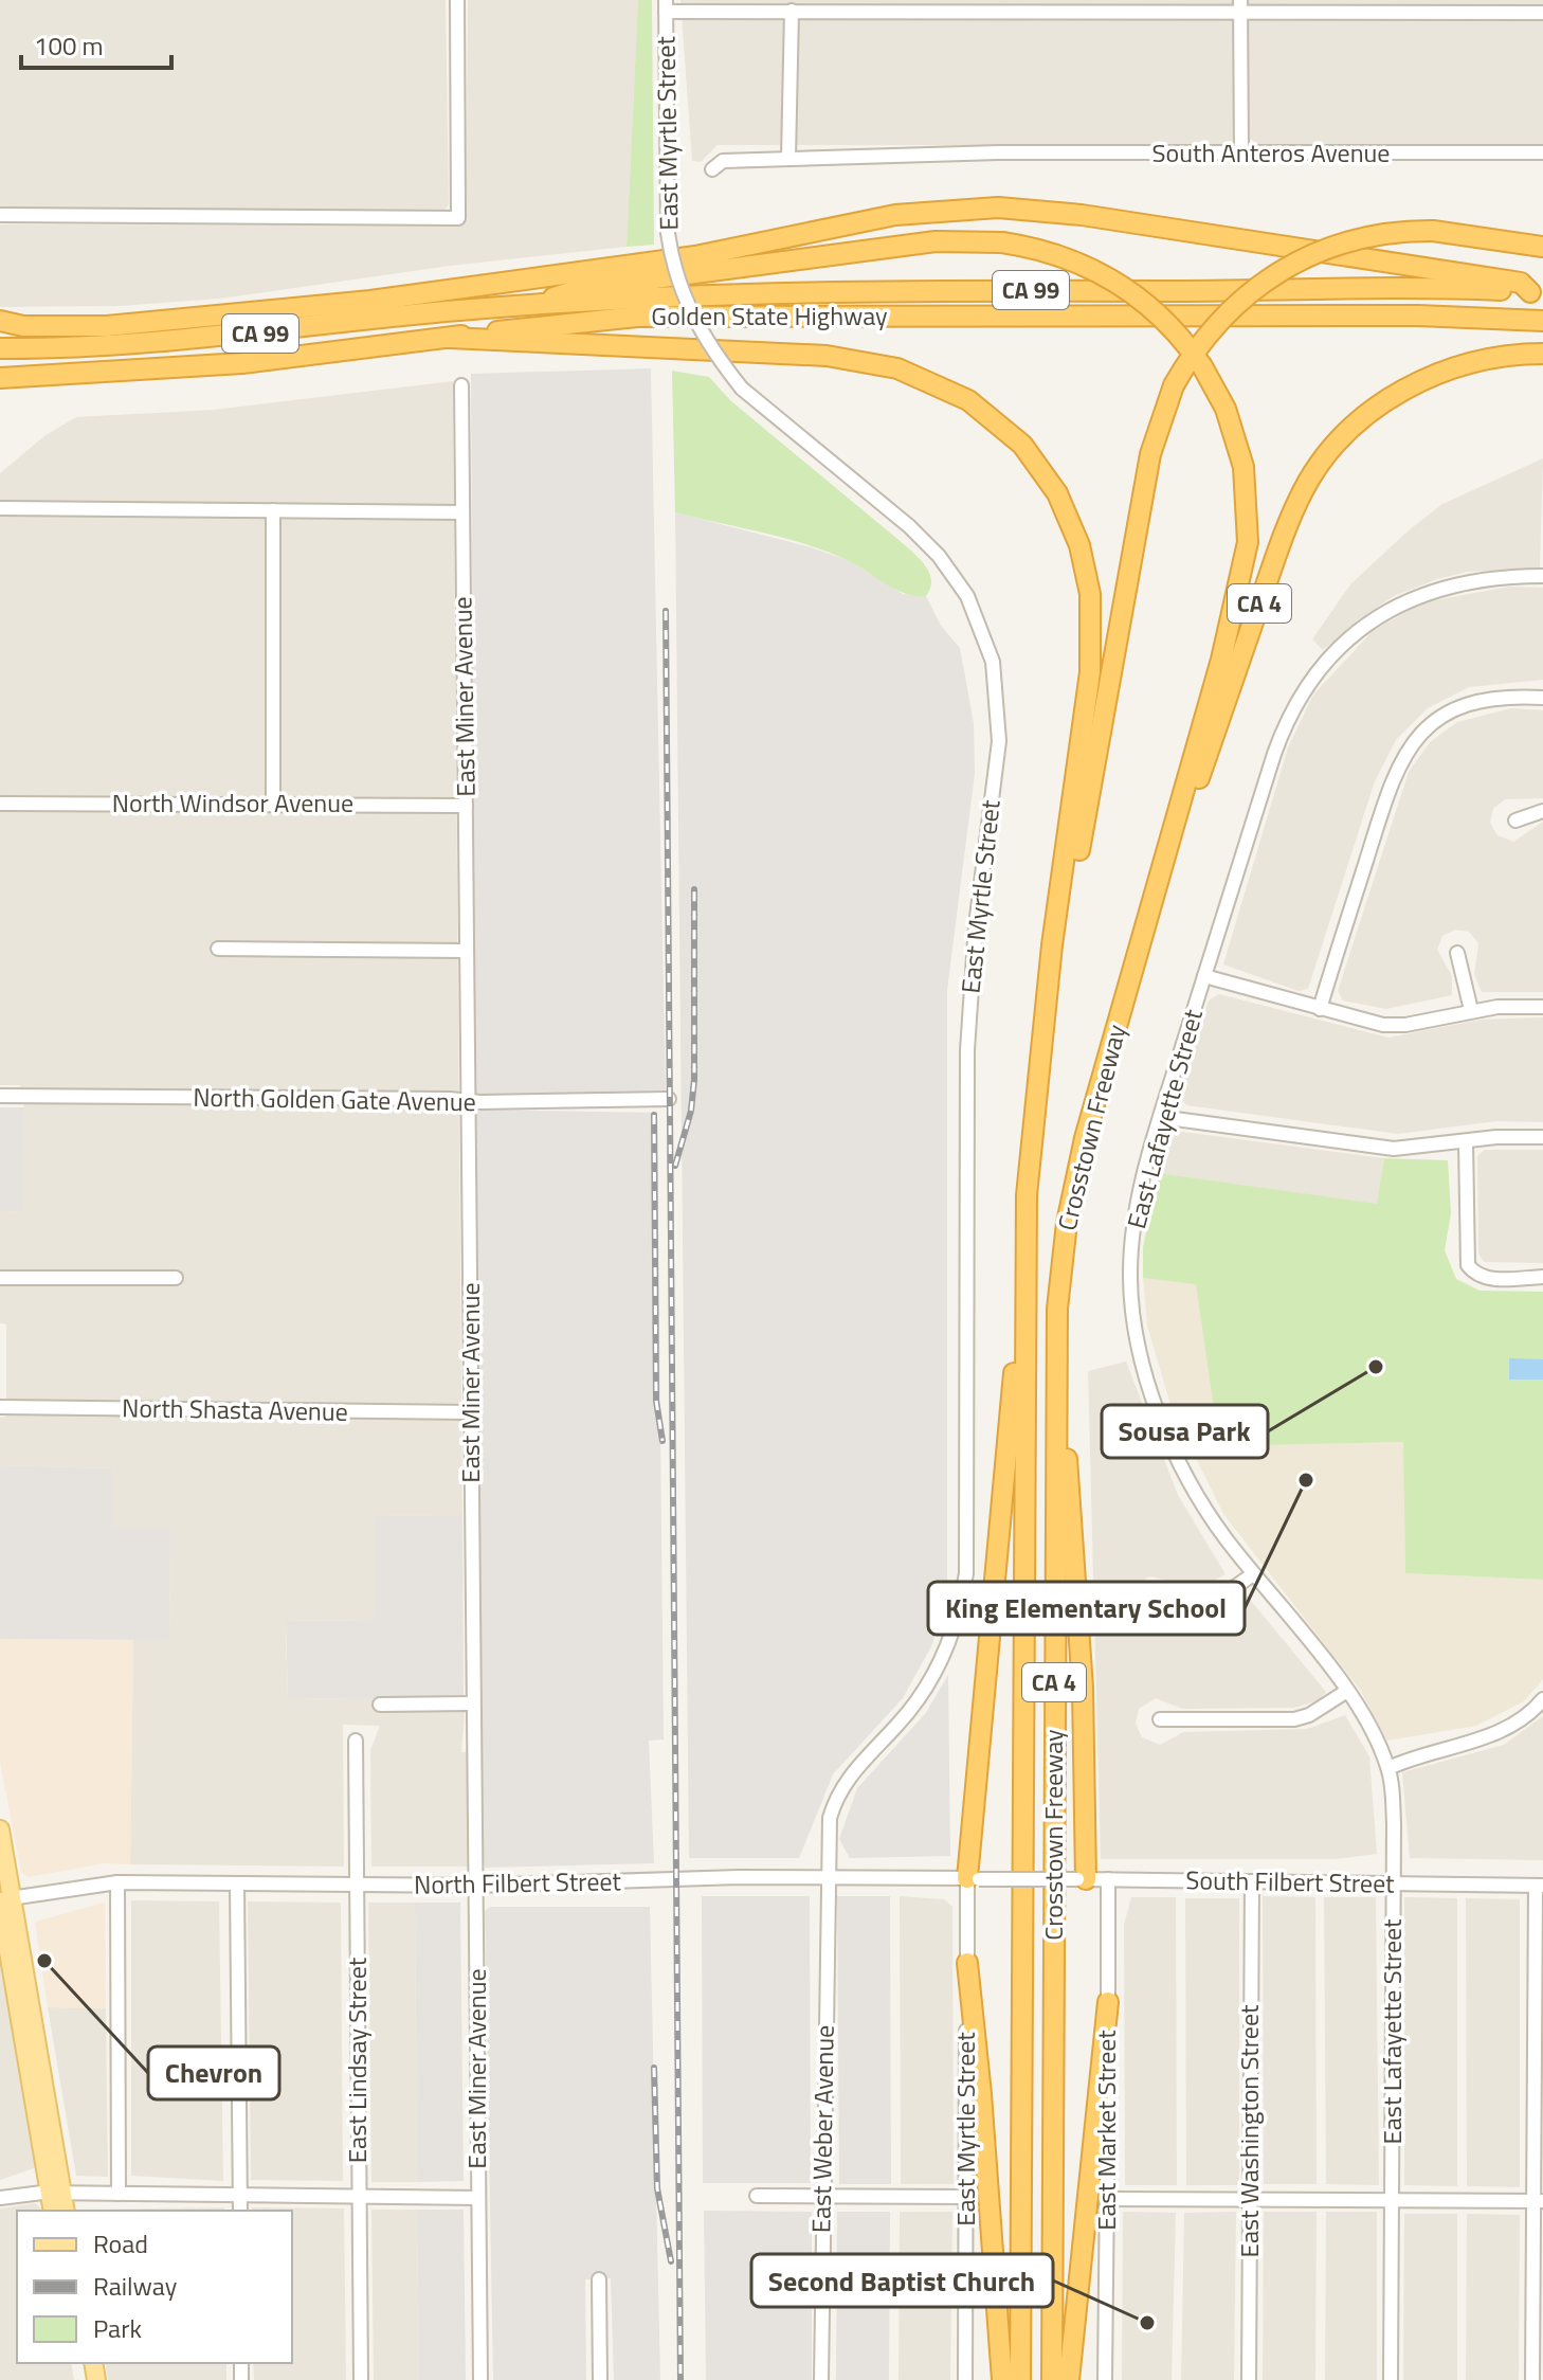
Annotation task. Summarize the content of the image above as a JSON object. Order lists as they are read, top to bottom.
{
  "streets": {
    "highway": [
      "CA 99",
      "Golden State Highway",
      "CA 4",
      "Crosstown Freeway"
    ],
    "street": [
      "East Myrtle Street",
      "South Anteros Avenue",
      "East Miner Avenue",
      "North Windsor Avenue",
      "North Golden Gate Avenue",
      "East Lafayette Street",
      "North Shasta Avenue",
      "South Filbert Street",
      "North Filbert Street",
      "East Lindsay Street",
      "East Weber Avenue",
      "East Market Street",
      "East Washington Street"
    ]
  },
  "crossings": [
    ["East Myrtle Street", "North Filbert Street"],
    ["East Myrtle Street", "East Weber Avenue"],
    ["CA 4", "Crosstown Freeway"],
    ["East Miner Avenue", "North Windsor Avenue"],
    ["East Miner Avenue", "North Golden Gate Avenue"],
    ["East Miner Avenue", "North Shasta Avenue"],
    ["East Miner Avenue", "North Filbert Street"],
    ["East Lafayette Street", "South Filbert Street"],
    ["South Filbert Street", "North Filbert Street"],
    ["South Filbert Street", "East Market Street"],
    ["South Filbert Street", "East Washington Street"],
    ["North Filbert Street", "East Lindsay Street"],
    ["North Filbert Street", "East Weber Avenue"]
  ],
  "places": [
    "Sousa Park",
    "King Elementary School",
    "Chevron",
    "Second Baptist Church"
  ],
  "legend": ["Road", "Railway", "Park"],
  "scale_bar": "100 m"
}
